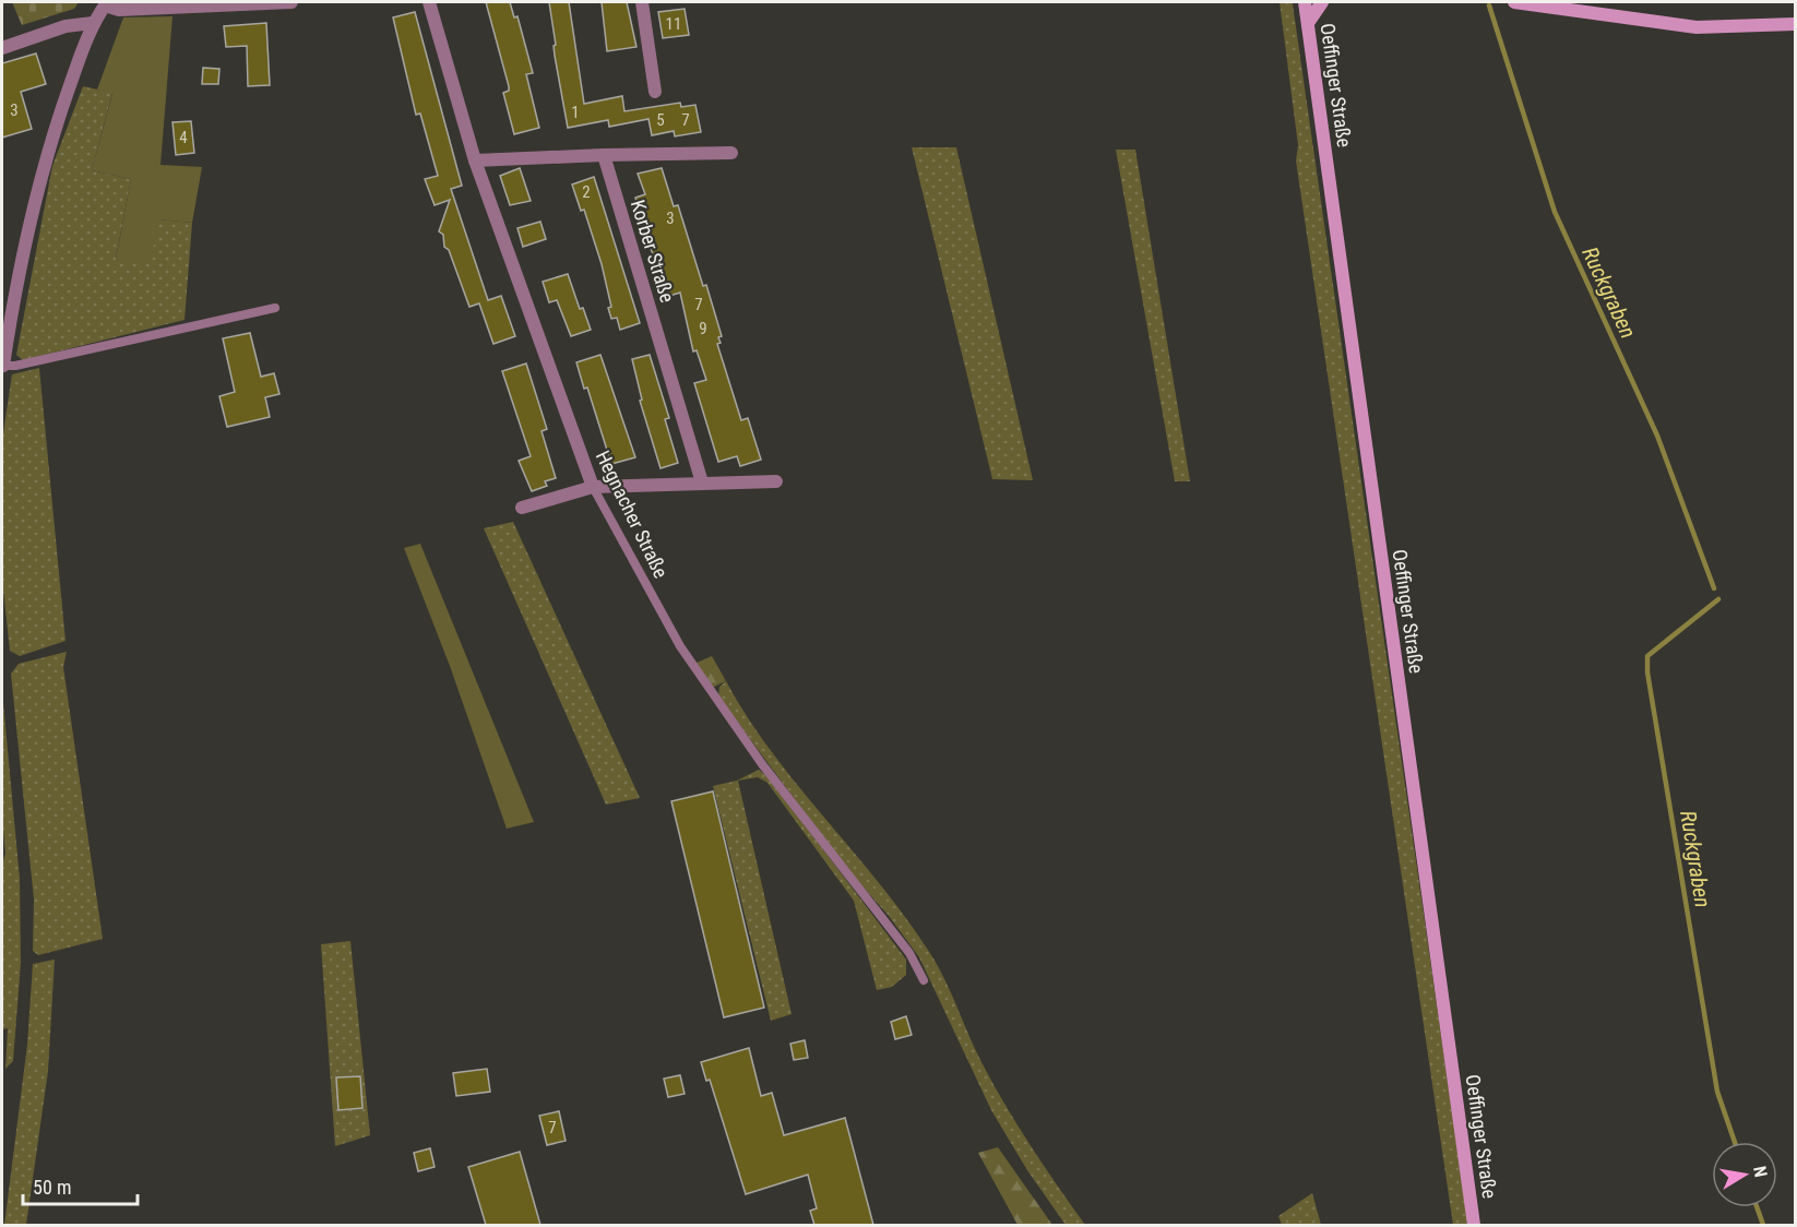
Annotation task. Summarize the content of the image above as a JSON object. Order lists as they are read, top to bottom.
{
  "streets": {
    "main road": ["Oeffinger Straße"],
    "street": ["Korber Straße", "Hegnacher Straße"]
  },
  "water": ["Ruckgraben"],
  "house_numbers": [
    "11",
    "3",
    "1",
    "5",
    "7",
    "4",
    "2",
    "3",
    "7",
    "9",
    "7"
  ],
  "scale_bar": "50 m",
  "north": "right"
}
